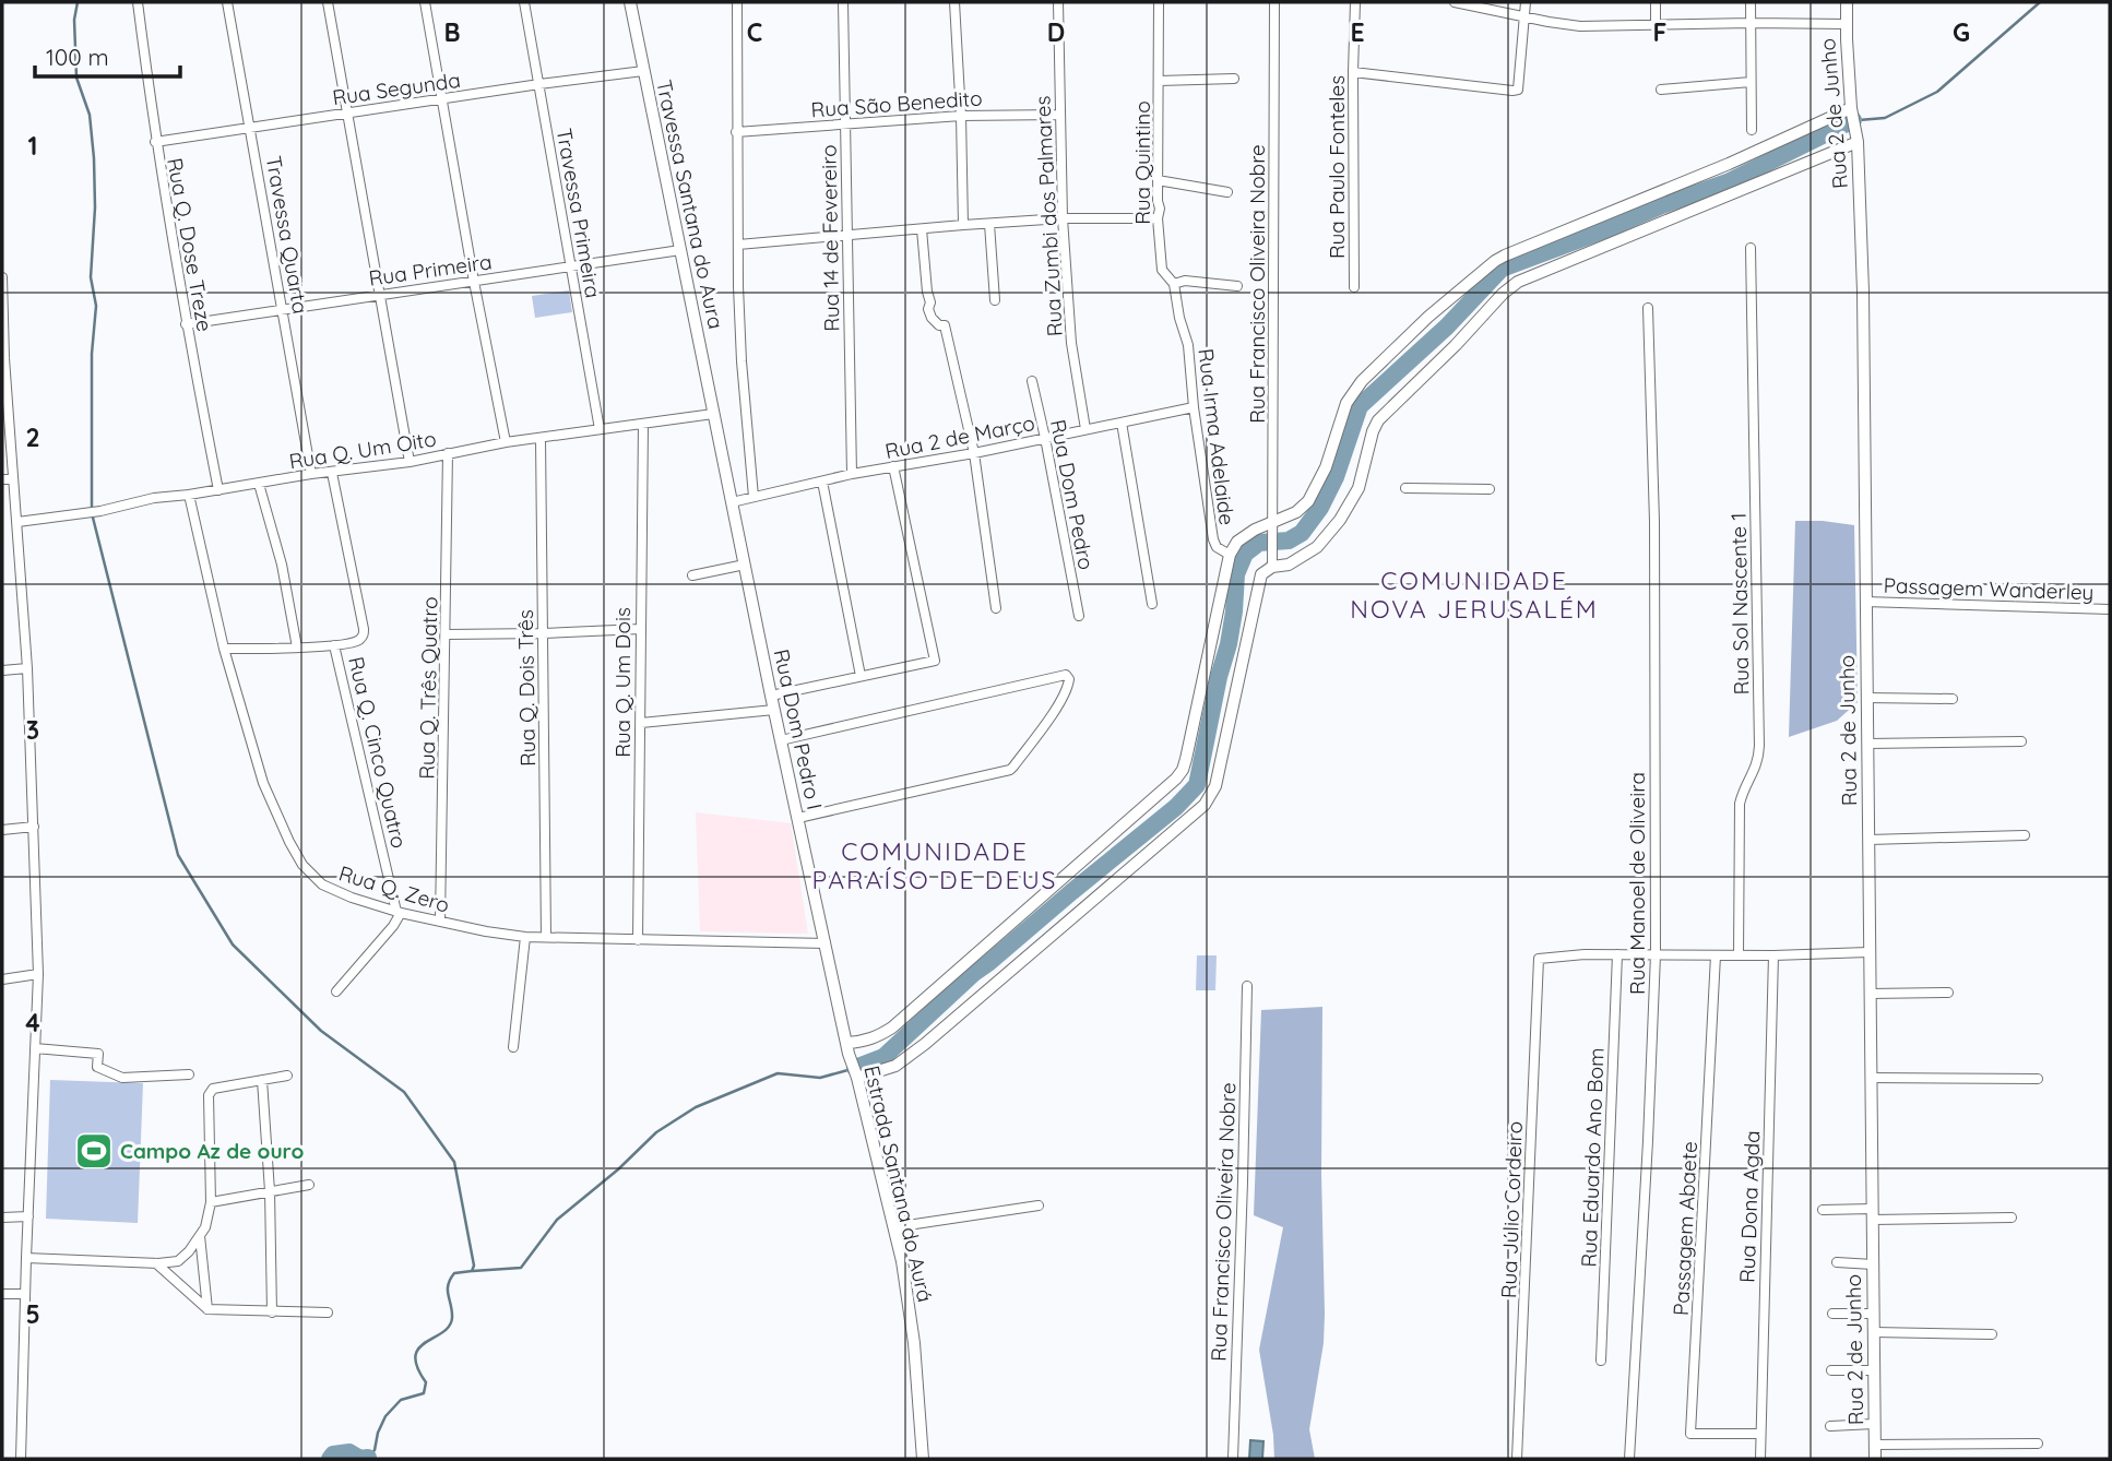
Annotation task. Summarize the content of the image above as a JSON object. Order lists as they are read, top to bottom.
{
  "streets": {
    "street": [
      "Rua Segunda",
      "Rua São Benedito",
      "Rua 2 de Junho",
      "Rua Quintino",
      "Rua Paulo Fonteles",
      "Travessa Santana do Aura",
      "Travessa Primeira",
      "Rua Zumbi dos Palmares",
      "Travessa Quarta",
      "Rua 14 de Fevereiro",
      "Rua Q. Dose Treze",
      "Rua Primeira",
      "Rua Francisco Oliveira Nobre",
      "Rua 2 de Março",
      "Rua Irma Adelaide",
      "Rua Q. Um Oito",
      "Rua Dom Pedro",
      "Passagem Wanderley",
      "Rua Sol Nascente 1",
      "Rua Q. Um Dois",
      "Rua Q. Três Quatro",
      "Rua Q. Dois Três",
      "Rua Dom Pedro I",
      "Rua Q. Cinco Quatro",
      "Rua Manoel de Oliveira",
      "Rua Q. Zero",
      "Rua Eduardo Ano Bom",
      "Estrada Santana do Aurá",
      "Rua Dona Agda",
      "Rua Júlio Cordeiro",
      "Passagem Abaete"
    ]
  },
  "crossings": [
    ["Rua Segunda", "Travessa Santana do Aura"],
    ["Rua Segunda", "Travessa Primeira"],
    ["Rua Segunda", "Travessa Quarta"],
    ["Rua Segunda", "Rua Q. Dose Treze"],
    ["Rua São Benedito", "Rua Zumbi dos Palmares"],
    ["Rua São Benedito", "Rua 14 de Fevereiro"],
    ["Rua 2 de Junho", "Passagem Wanderley"],
    ["Rua Quintino", "Rua Irma Adelaide"],
    ["Travessa Santana do Aura", "Rua Primeira"],
    ["Travessa Santana do Aura", "Rua Q. Um Oito"],
    ["Travessa Santana do Aura", "Rua Dom Pedro I"],
    ["Travessa Primeira", "Rua Primeira"],
    ["Travessa Primeira", "Rua Q. Um Oito"],
    ["Rua Zumbi dos Palmares", "Rua 2 de Março"],
    ["Travessa Quarta", "Rua Primeira"],
    ["Travessa Quarta", "Rua Q. Um Oito"],
    ["Rua 14 de Fevereiro", "Rua 2 de Março"],
    ["Rua Q. Dose Treze", "Rua Primeira"],
    ["Rua Q. Dose Treze", "Rua Q. Um Oito"],
    ["Rua 2 de Março", "Rua Irma Adelaide"],
    ["Rua 2 de Março", "Rua Dom Pedro"],
    ["Rua 2 de Março", "Rua Dom Pedro I"],
    ["Rua Q. Um Oito", "Rua Q. Um Dois"],
    ["Rua Q. Um Oito", "Rua Q. Três Quatro"],
    ["Rua Q. Um Oito", "Rua Q. Dois Três"],
    ["Rua Q. Um Oito", "Rua Dom Pedro I"],
    ["Rua Q. Um Oito", "Rua Q. Zero"],
    ["Rua Q. Um Dois", "Rua Q. Zero"],
    ["Rua Q. Três Quatro", "Rua Q. Zero"],
    ["Rua Q. Dois Três", "Rua Q. Zero"],
    ["Rua Dom Pedro I", "Rua Q. Zero"],
    ["Rua Dom Pedro I", "Estrada Santana do Aurá"],
    ["Rua Q. Cinco Quatro", "Rua Q. Zero"],
    ["Rua Eduardo Ano Bom", "Rua Júlio Cordeiro"],
    ["Rua Dona Agda", "Passagem Abaete"]
  ],
  "districts": ["COMUNIDADE NOVA JERUSALÉM", "COMUNIDADE PARAÍSO DE DEUS"],
  "places": {
    "sports": ["Campo Az de ouro"]
  },
  "scale_bar": "100 m",
  "grid": {
    "columns": [
      "B",
      "C",
      "D",
      "E",
      "F",
      "G"
    ],
    "rows": [
      "1",
      "2",
      "3",
      "4",
      "5"
    ]
  }
}
